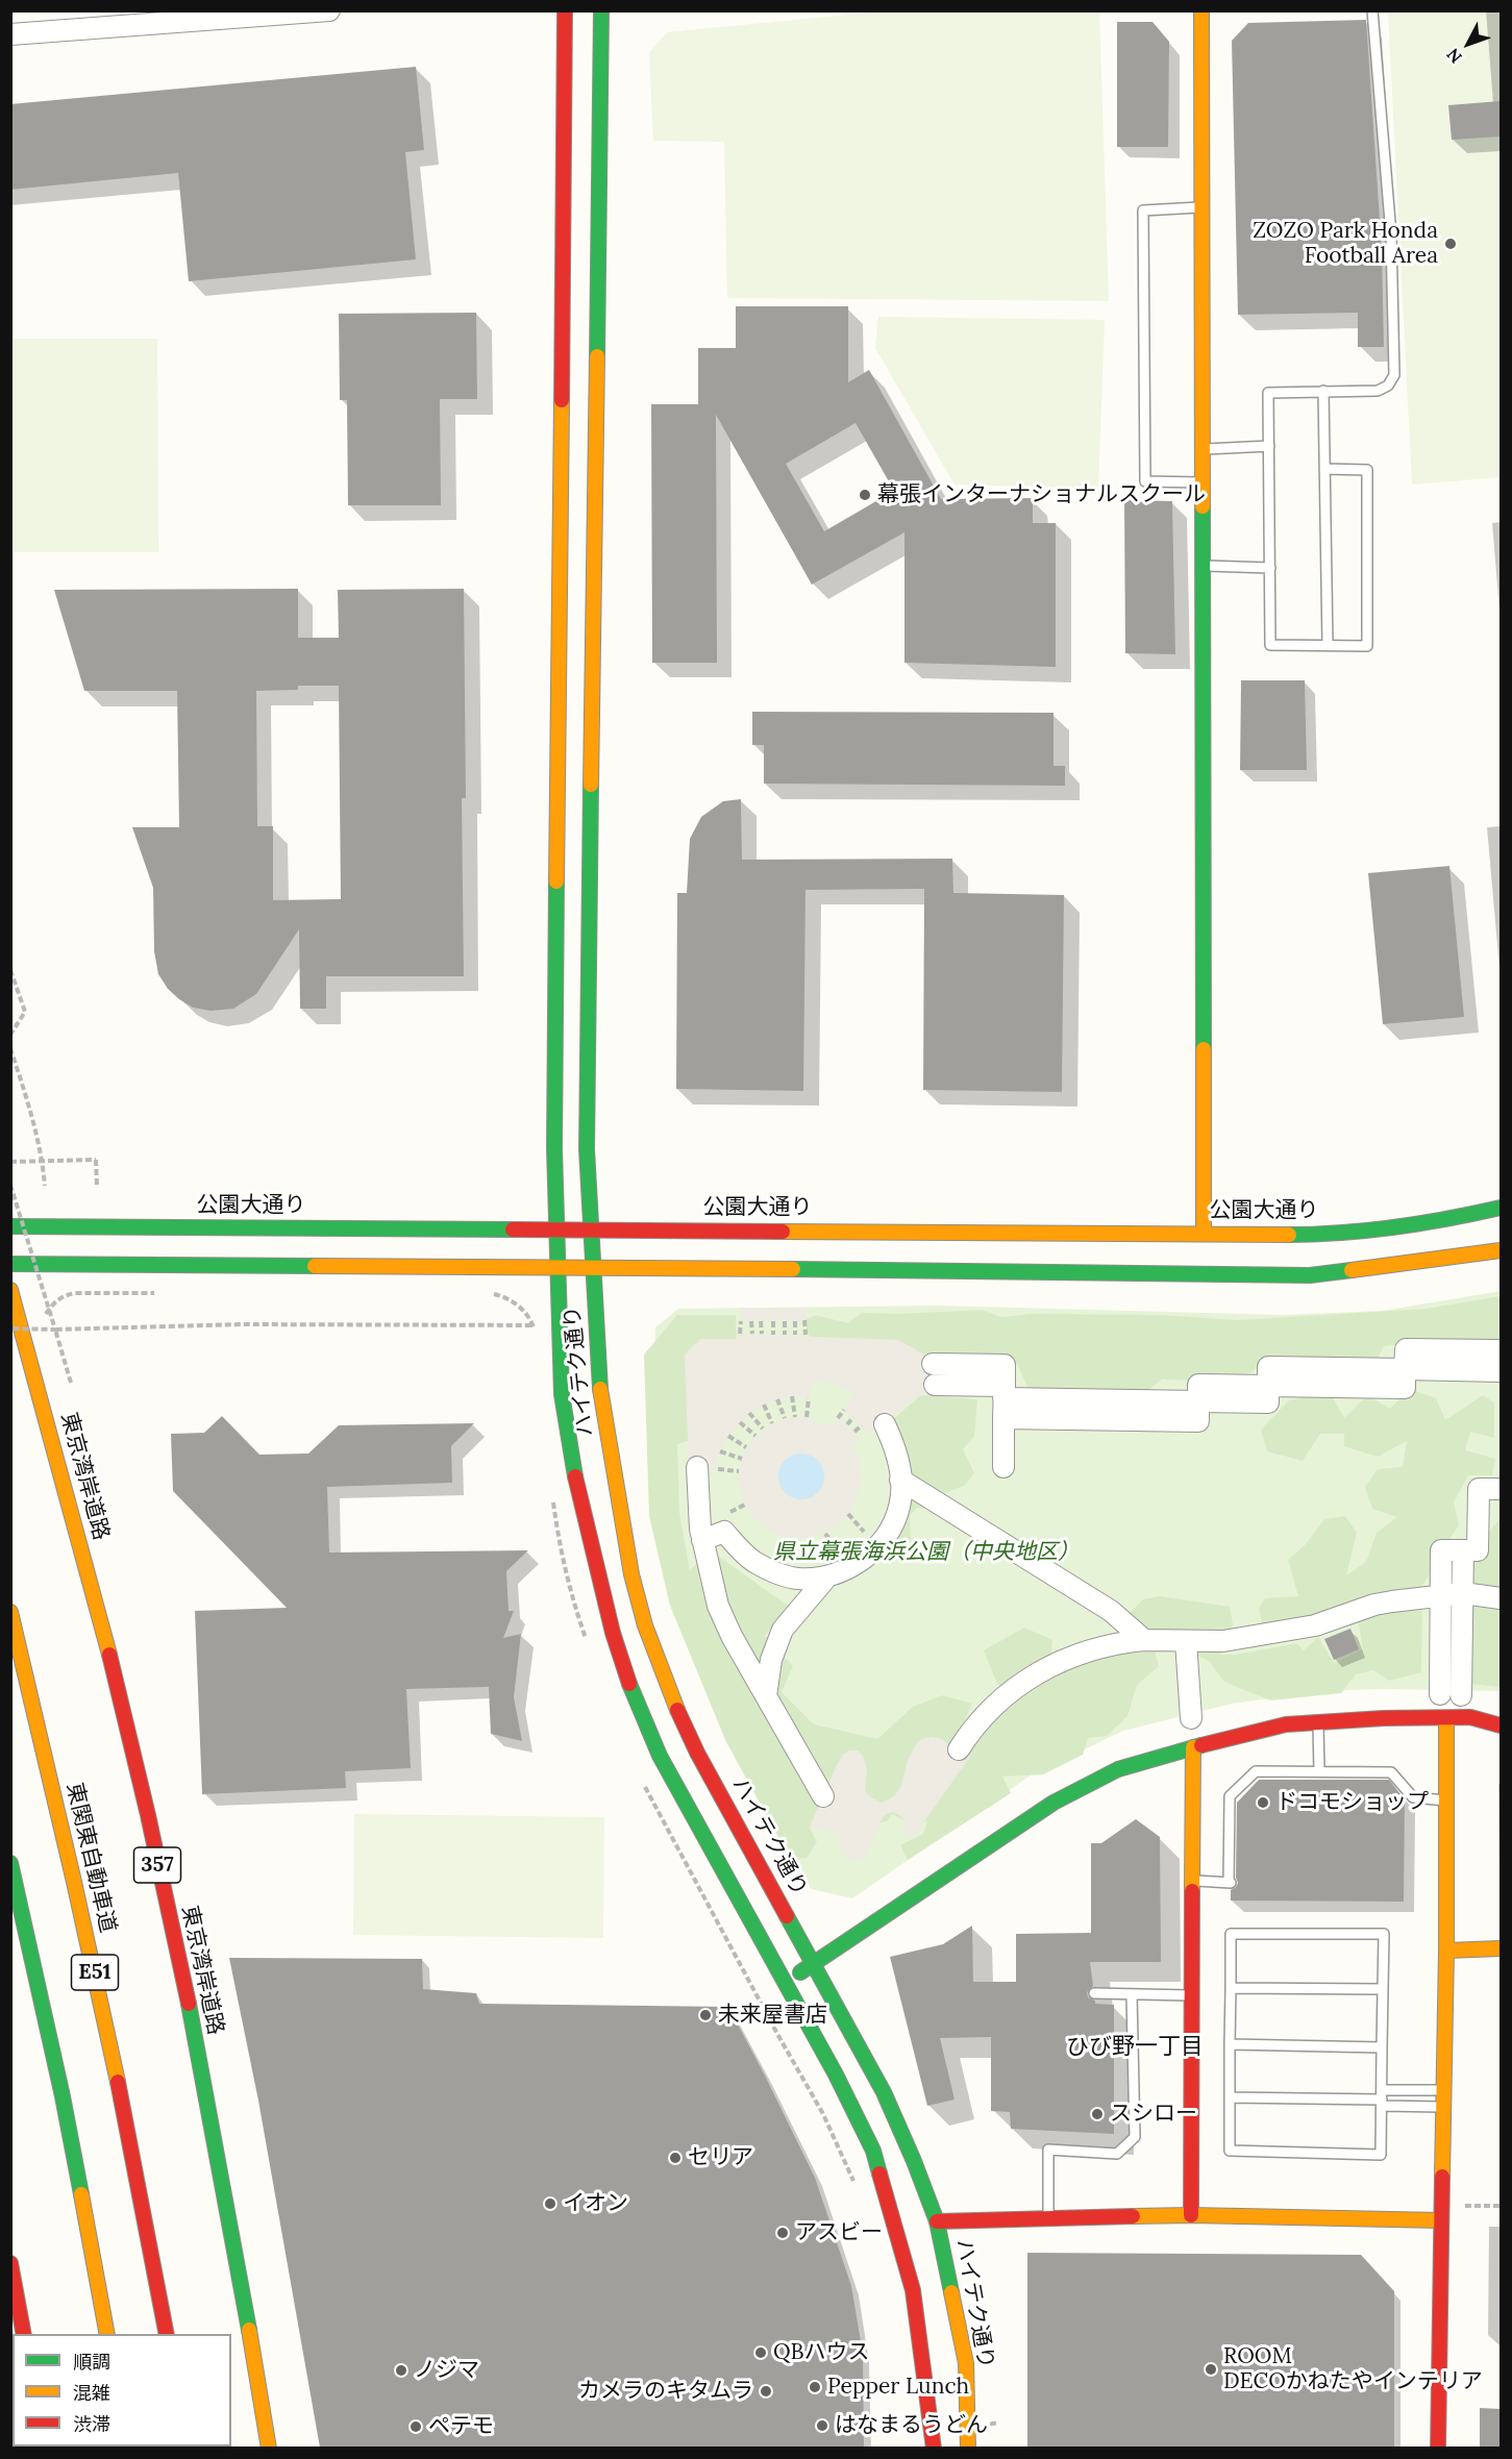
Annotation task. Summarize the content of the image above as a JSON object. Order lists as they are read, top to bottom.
{
  "streets": {
    "main road": [
      "公園大通り",
      "ハイテク通り",
      "東京湾岸道路",
      "東関東自動車道",
      "357",
      "E51"
    ]
  },
  "crossings": [
    ["公園大通り", "ハイテク通り"]
  ],
  "districts": ["ひび野一丁目"],
  "parks": ["県立幕張海浜公園（中央地区）"],
  "places": [
    "ZOZO Park Honda Football Area",
    "幕張インターナショナルスクール",
    "ドコモショップ",
    "未来屋書店",
    "スシロー",
    "セリア",
    "イオン",
    "アスビー",
    "QBハウス",
    "ROOM DECOかねたやインテリア",
    "ノジマ",
    "Pepper Lunch",
    "カメラのキタムラ",
    "はなまるうどん",
    "ペテモ"
  ],
  "legend": ["順調", "混雑", "渋滞"],
  "north": "bottom left"
}
